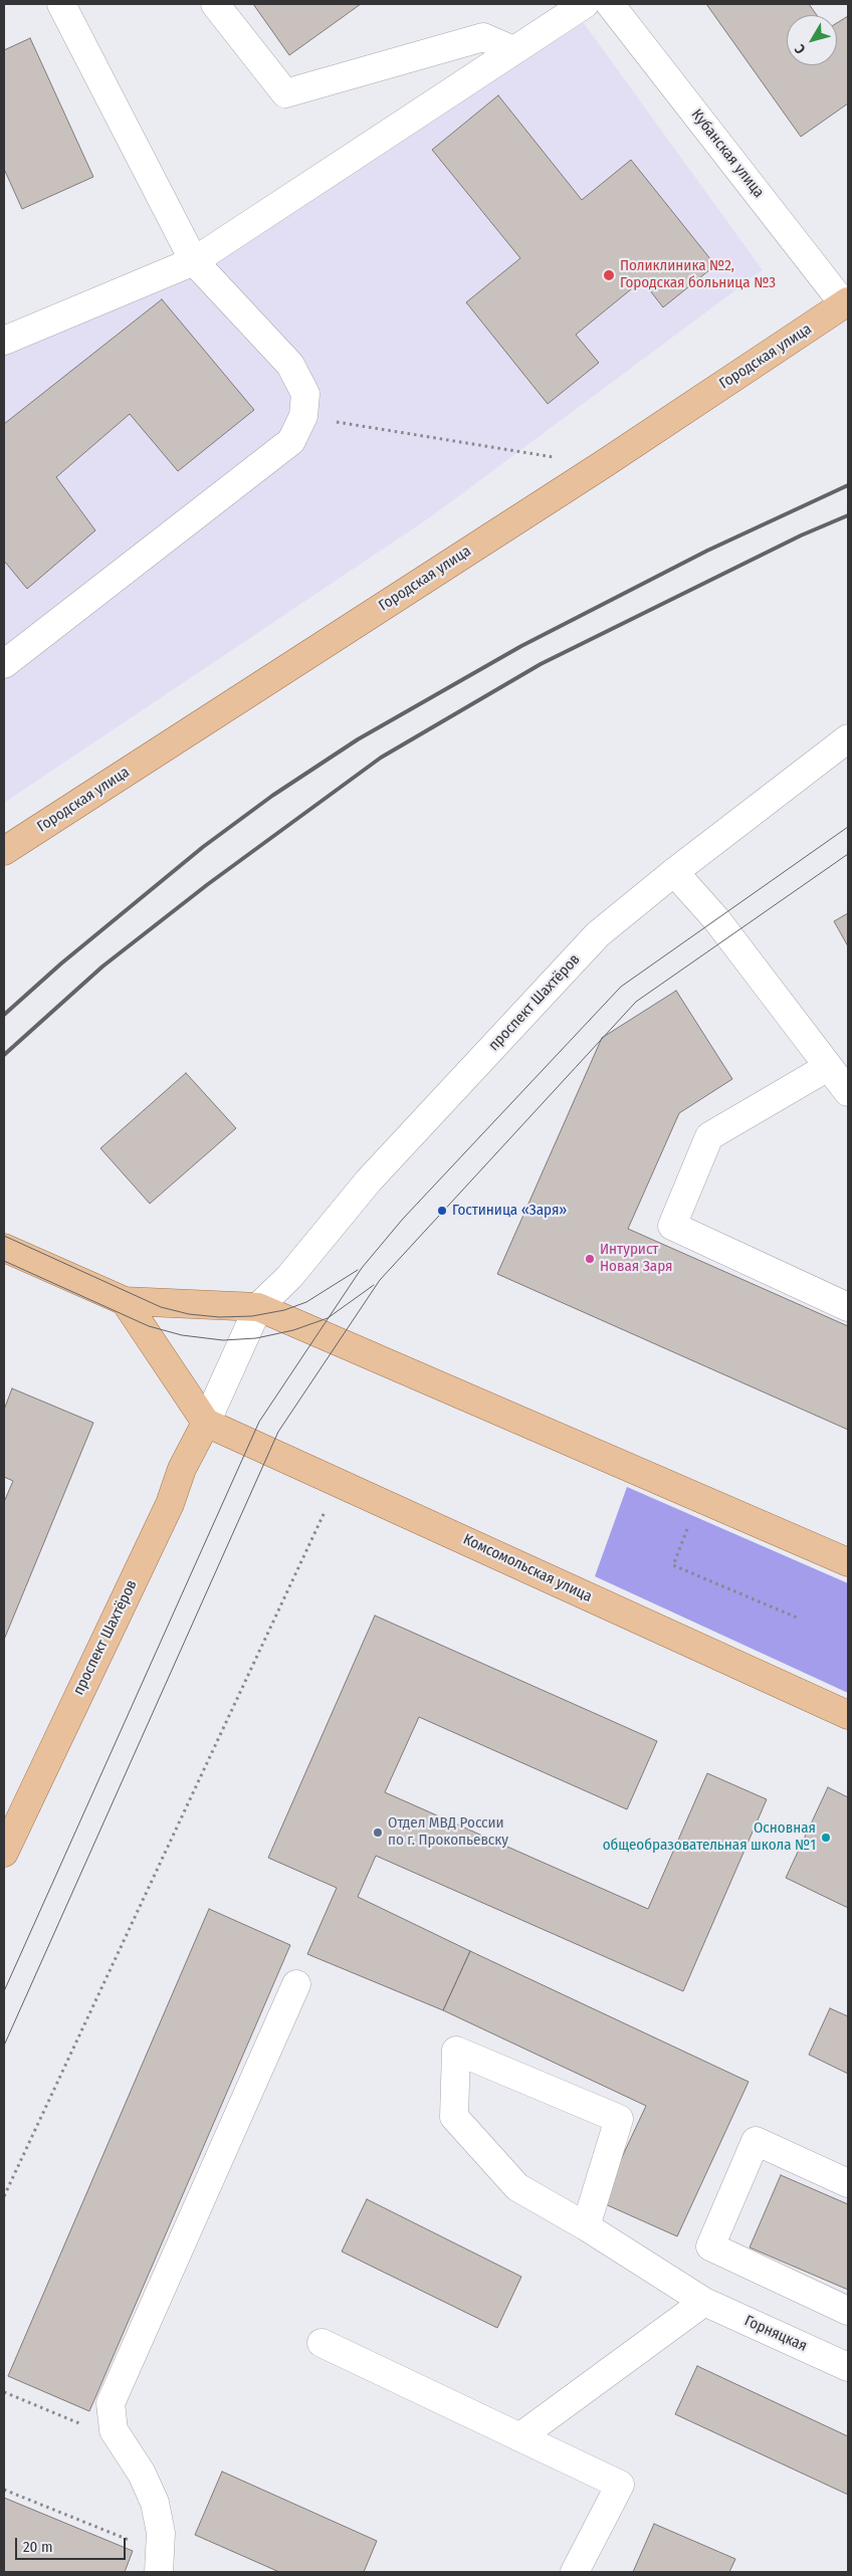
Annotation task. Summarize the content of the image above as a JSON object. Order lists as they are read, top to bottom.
{
  "streets": {
    "main road": ["Городская улица", "проспект Шахтёров", "Комсомольская улица"],
    "street": ["Кубанская улица", "Горняцкая"]
  },
  "crossings": [
    ["Кубанская улица", "Городская улица"],
    ["проспект Шахтёров", "Комсомольская улица"]
  ],
  "places": [
    "Поликлиника №2, Городская больница №3",
    "Гостиница «Заря»",
    "Интурист Новая Заря",
    "Отдел МВД России по г. Прокопьевску",
    "Основная общеобразовательная школа №1"
  ],
  "scale_bar": "20 m",
  "north": "bottom left"
}
